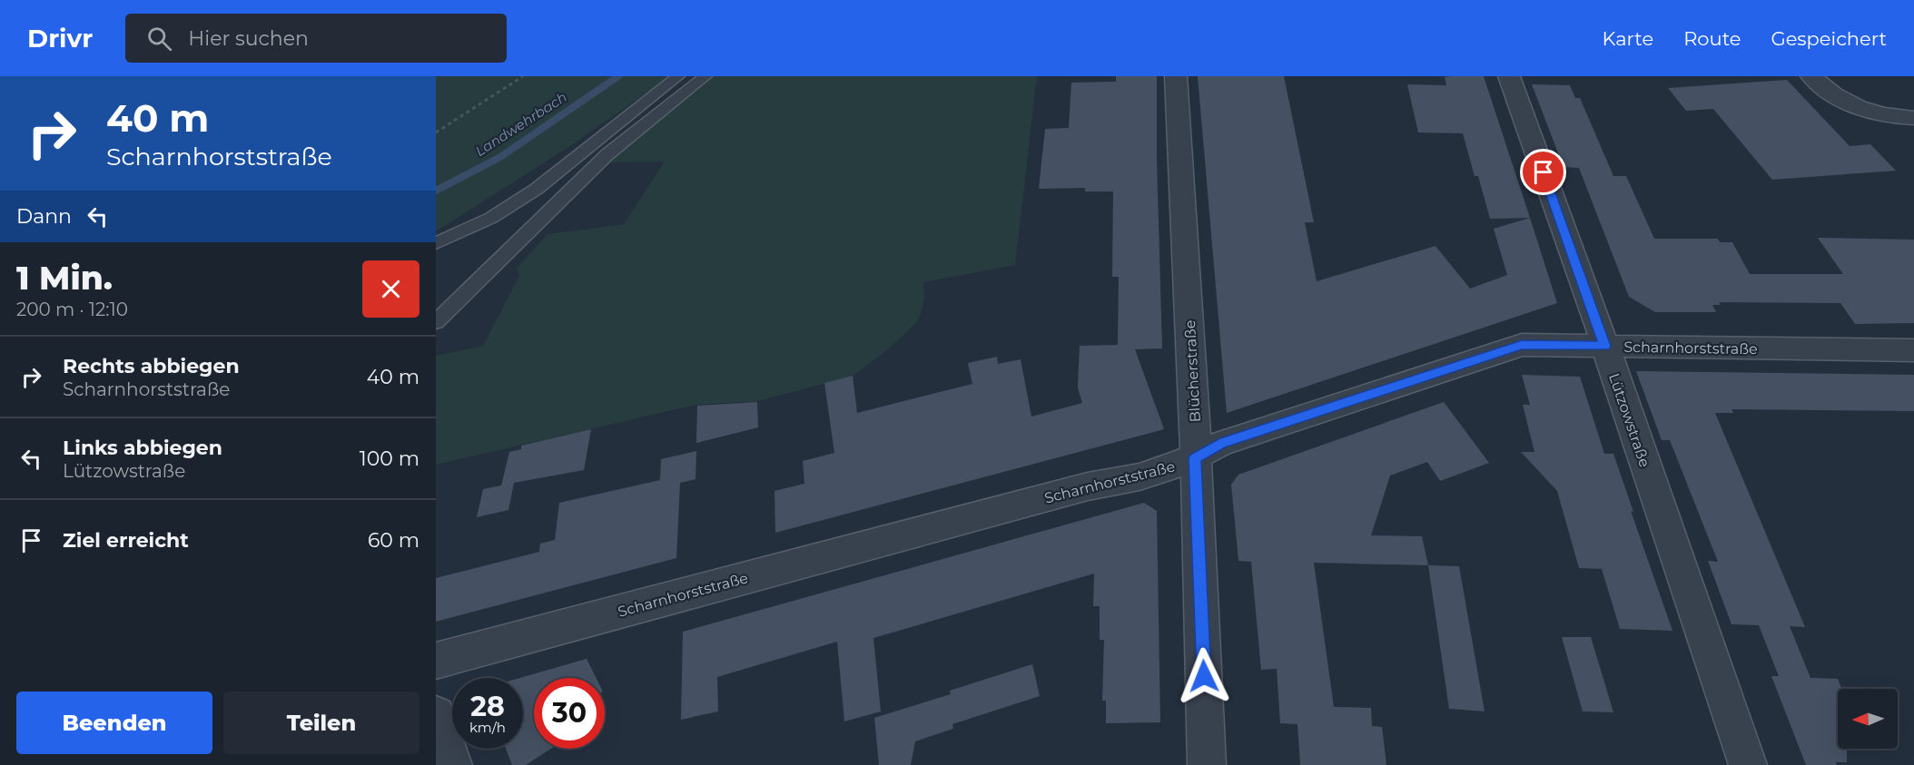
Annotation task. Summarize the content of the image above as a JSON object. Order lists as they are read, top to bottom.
{
  "streets": {
    "street": ["Scharnhorststraße", "Blücherstraße", "Lützowstraße"]
  },
  "crossings": [
    ["Scharnhorststraße", "Blücherstraße"],
    ["Scharnhorststraße", "Lützowstraße"]
  ],
  "water": ["Landwehrbach"],
  "north": "left",
  "page": {
    "header": "Drivr",
    "search": "Hier suchen",
    "nav": ["Karte", "Route", "Gespeichert"],
    "turn": ["40 m", "Scharnhorststraße"],
    "then": "Dann",
    "heading": ["1 Min.", "200 m · 12:10"],
    "list": [
      {
        "name": "Rechts abbiegen",
        "note": "Scharnhorststraße",
        "value": "40 m"
      },
      {
        "name": "Links abbiegen",
        "note": "Lützowstraße",
        "value": "100 m"
      },
      {
        "name": "Ziel erreicht",
        "value": "60 m"
      }
    ],
    "speed": "28 km/h",
    "limit": "30",
    "buttons": ["Beenden", "Teilen"]
  }
}
